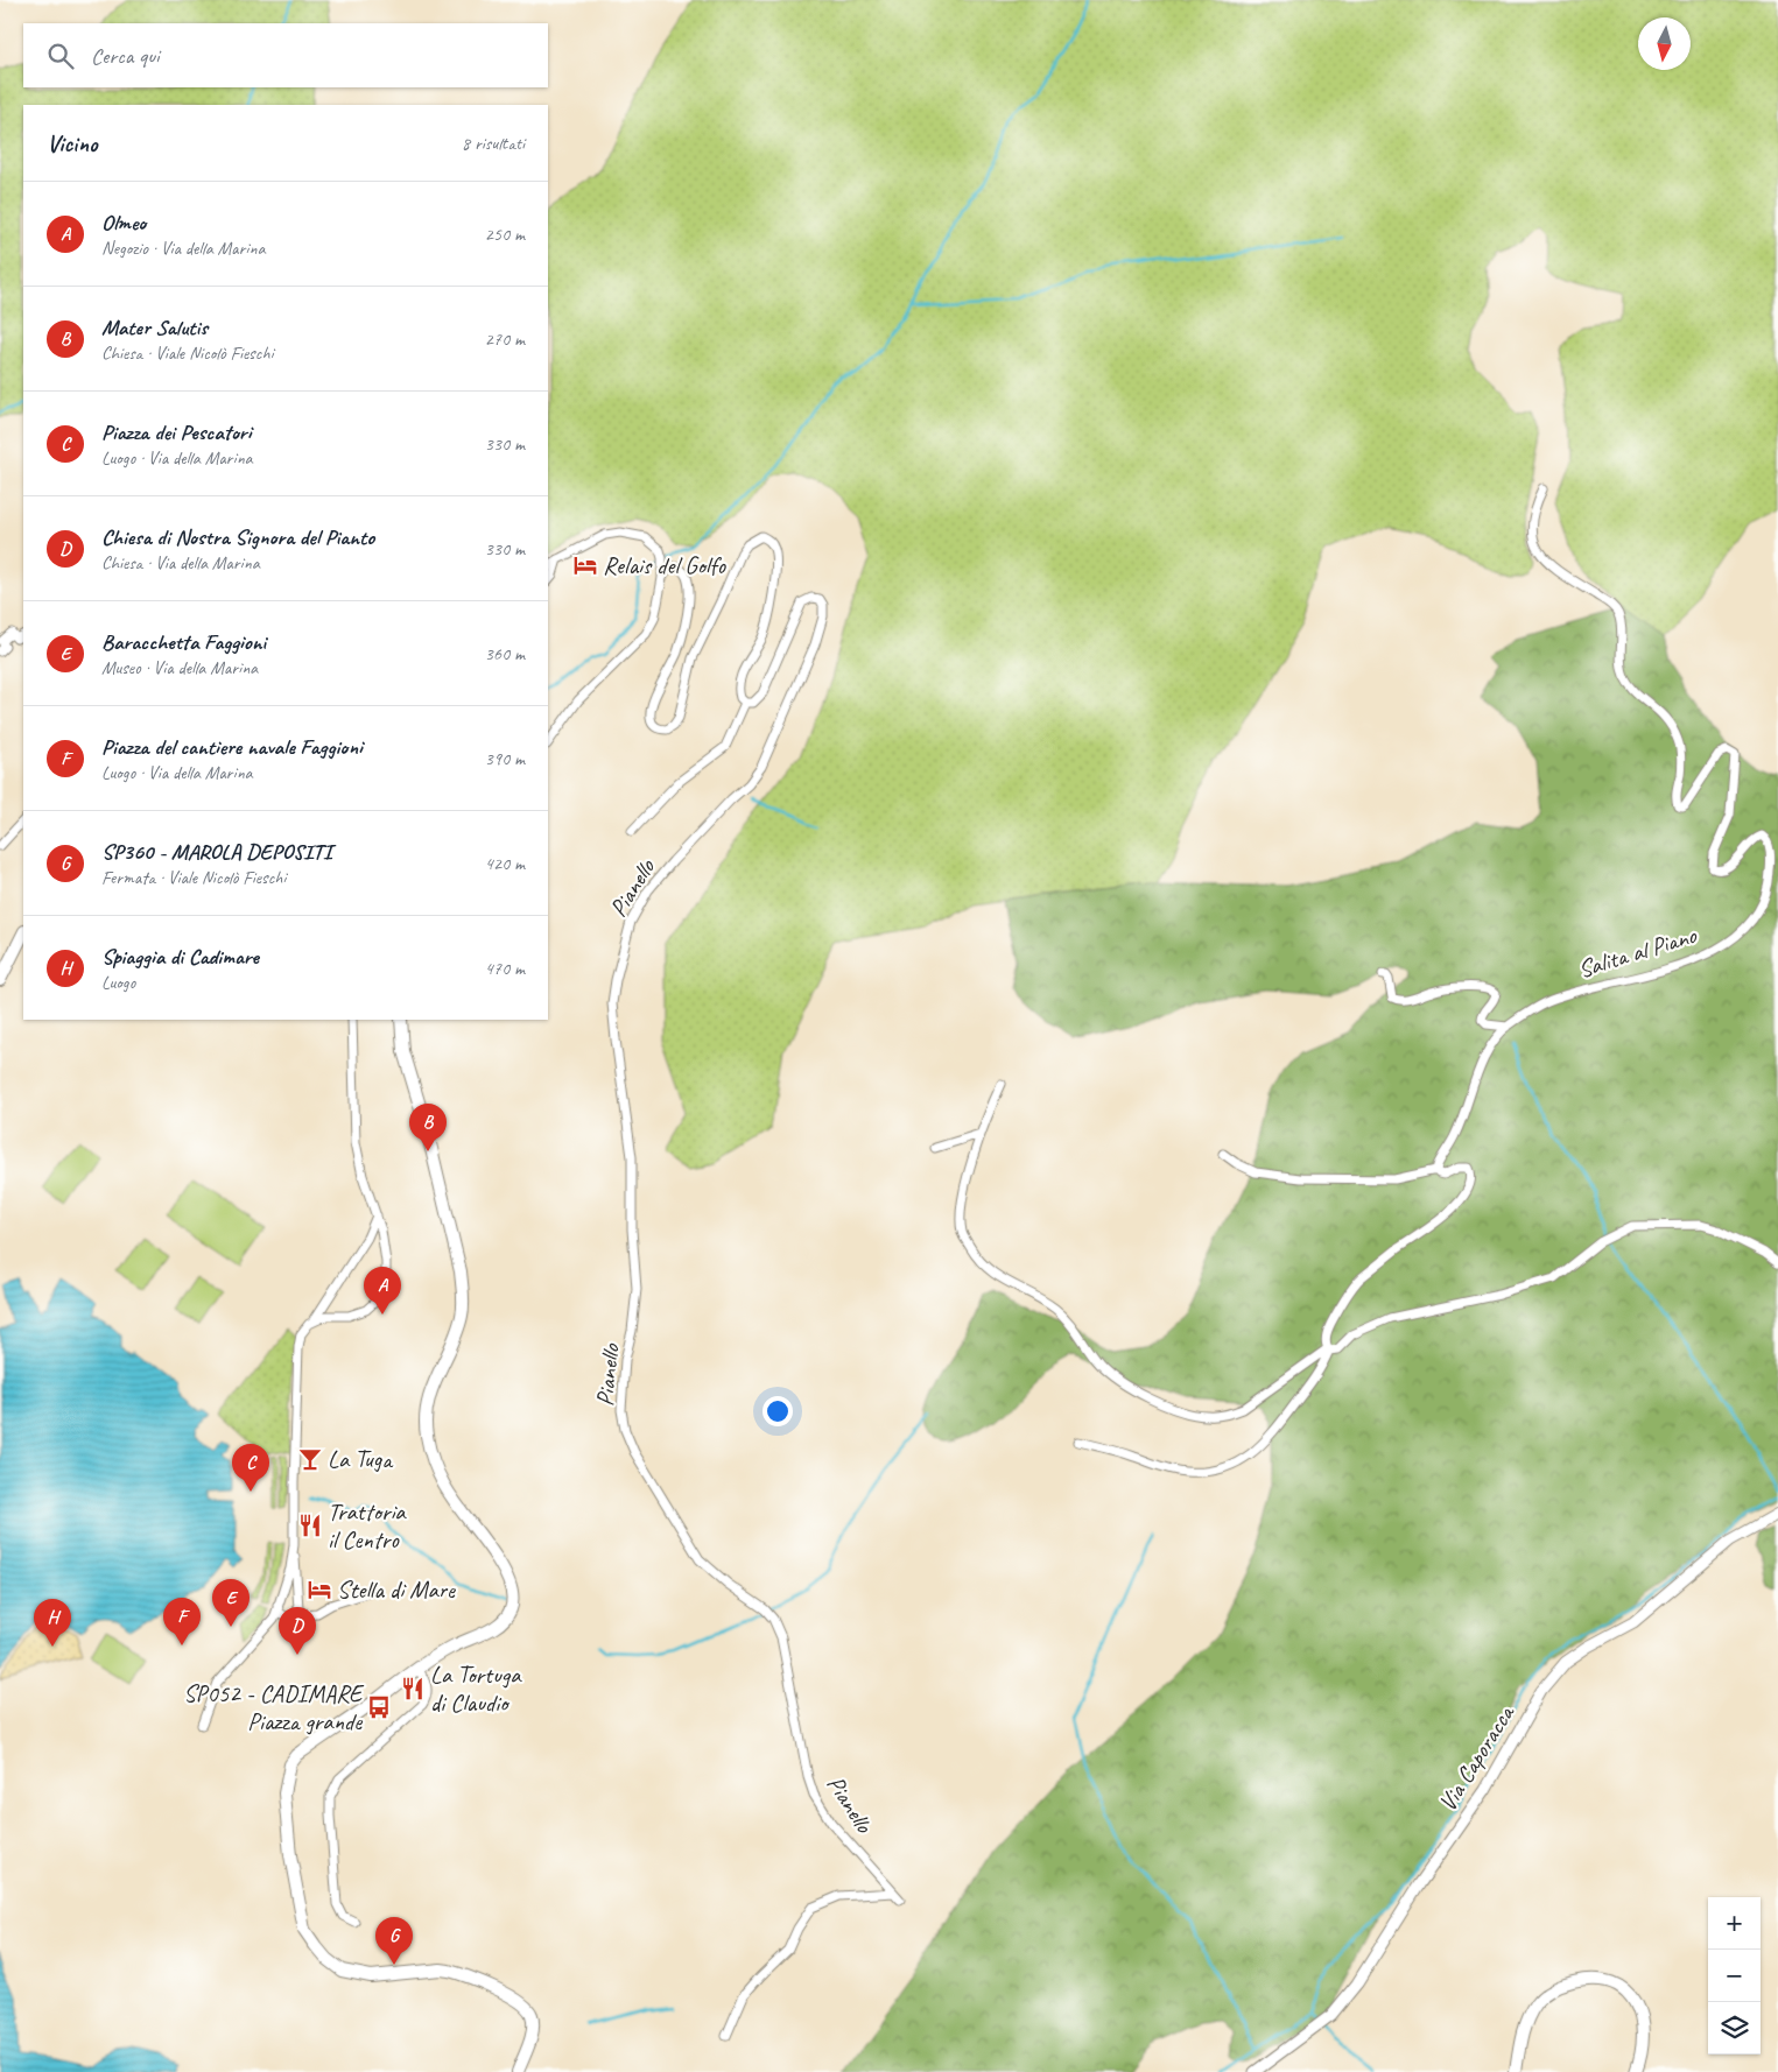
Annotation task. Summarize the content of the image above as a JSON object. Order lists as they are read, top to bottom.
{
  "streets": {
    "street": ["Pianello", "Salita al Piano", "Via Caporacca"]
  },
  "places": {
    "hotel": ["Relais del Golfo", "Stella di Mare"],
    "bar": ["La Tuga"],
    "restaurant": ["Trattoria il Centro", "La Tortuga di Claudio"],
    "bus stop": ["SP052 - CADIMARE Piazza grande"]
  },
  "north": "bottom",
  "page": {
    "search": "Cerca qui",
    "heading": ["Vicino", "8 risultati"],
    "list": [
      {
        "mark": "A",
        "name": "Olmeo",
        "note": "Negozio · Via della Marina",
        "value": "250 m"
      },
      {
        "mark": "B",
        "name": "Mater Salutis",
        "note": "Chiesa · Viale Nicolò Fieschi",
        "value": "270 m"
      },
      {
        "mark": "C",
        "name": "Piazza dei Pescatori",
        "note": "Luogo · Via della Marina",
        "value": "330 m"
      },
      {
        "mark": "D",
        "name": "Chiesa di Nostra Signora del Pianto",
        "note": "Chiesa · Via della Marina",
        "value": "330 m"
      },
      {
        "mark": "E",
        "name": "Baracchetta Faggioni",
        "note": "Museo · Via della Marina",
        "value": "360 m"
      },
      {
        "mark": "F",
        "name": "Piazza del cantiere navale Faggioni",
        "note": "Luogo · Via della Marina",
        "value": "390 m"
      },
      {
        "mark": "G",
        "name": "SP360 - MAROLA DEPOSITI",
        "note": "Fermata · Viale Nicolò Fieschi",
        "value": "420 m"
      },
      {
        "mark": "H",
        "name": "Spiaggia di Cadimare",
        "note": "Luogo",
        "value": "470 m"
      }
    ],
    "pins": [
      "B",
      "A",
      "C",
      "E",
      "F",
      "H",
      "D",
      "G"
    ],
    "map_buttons": ["+", "−"]
  }
}
